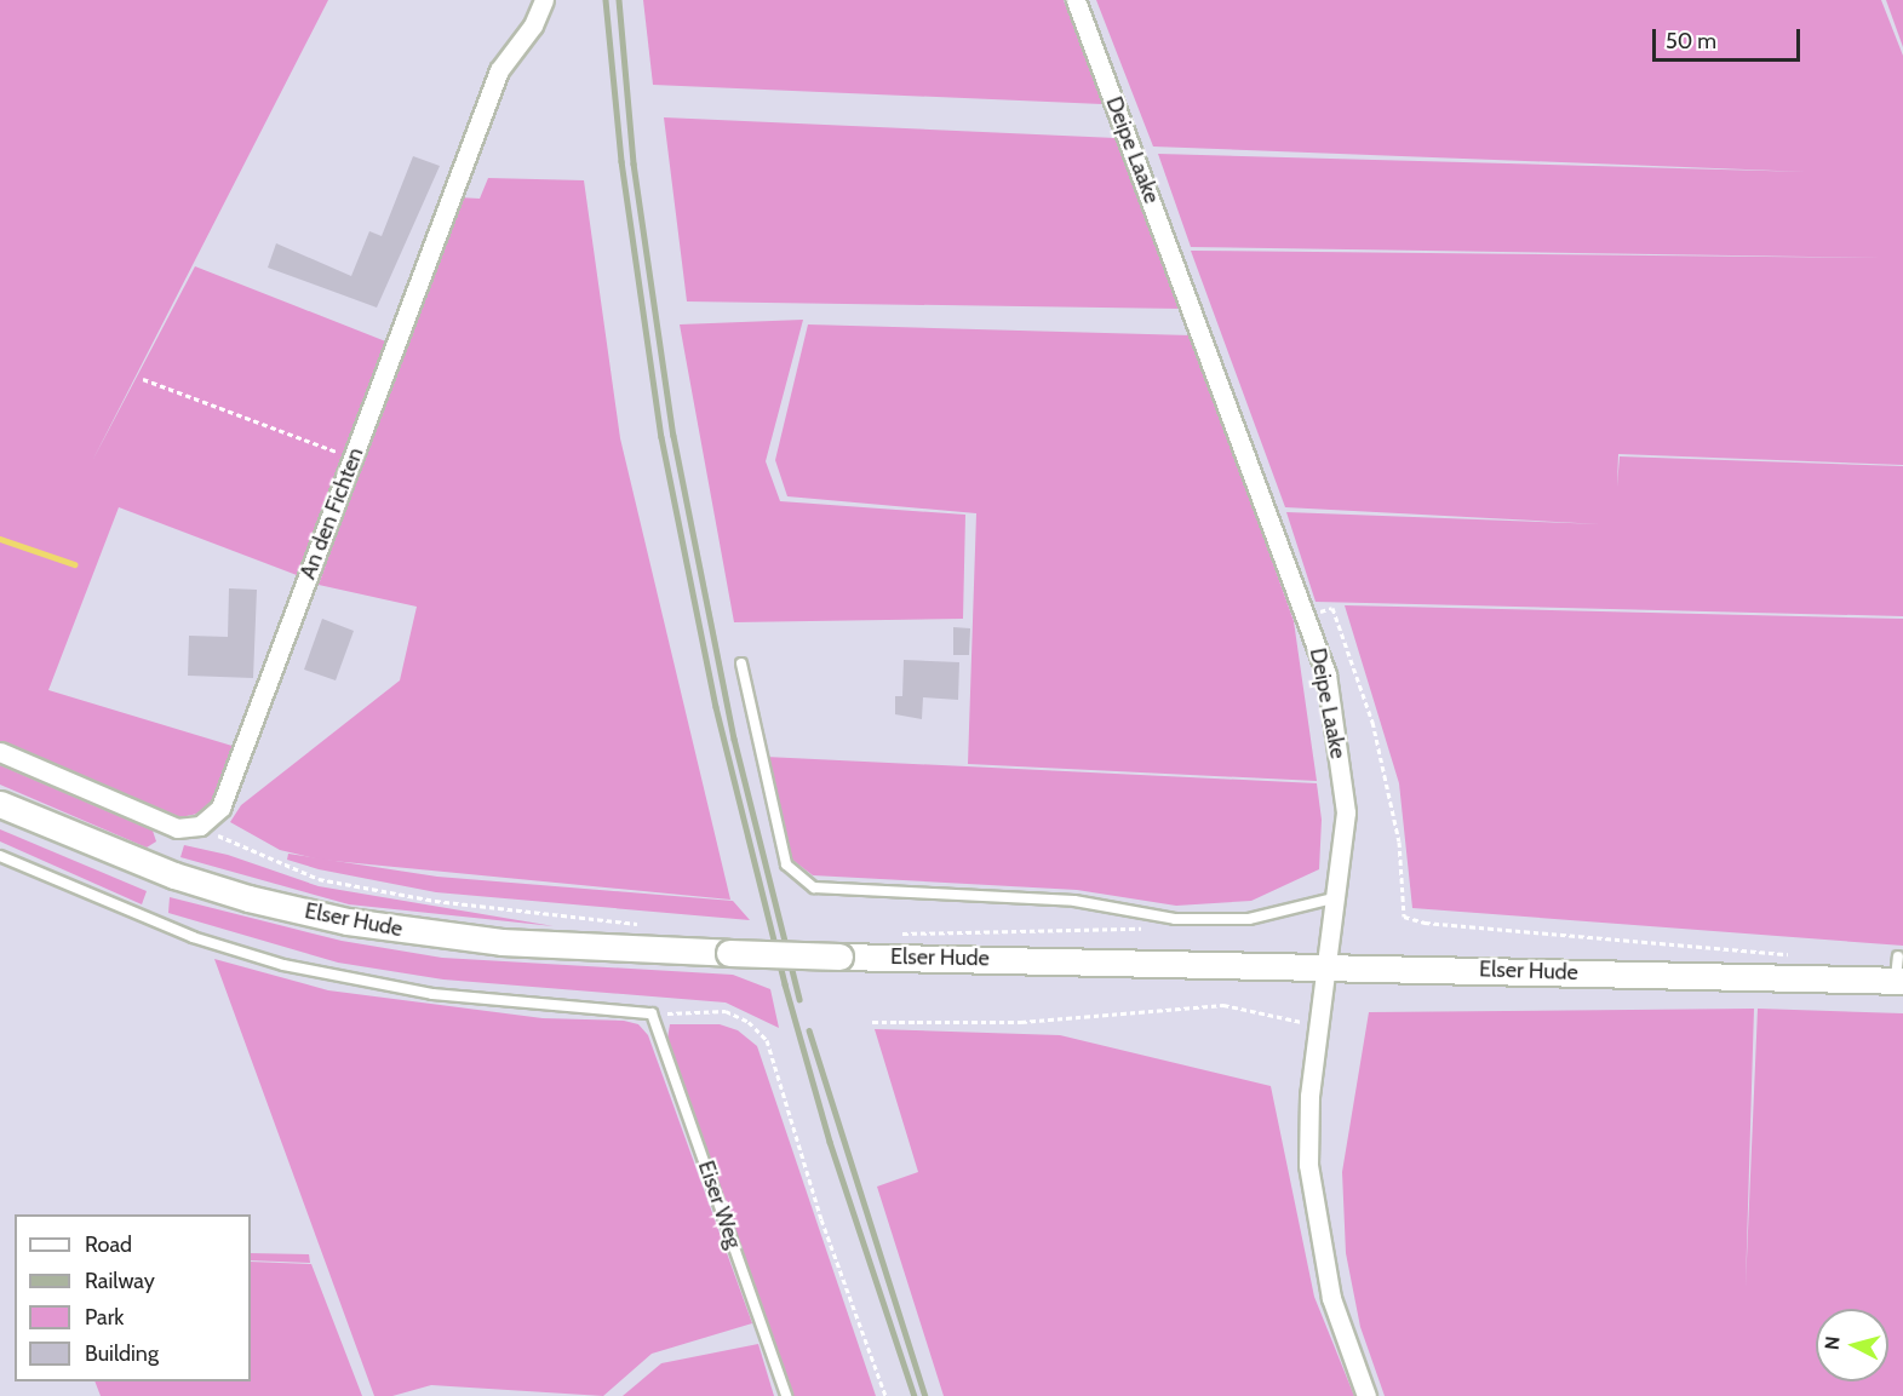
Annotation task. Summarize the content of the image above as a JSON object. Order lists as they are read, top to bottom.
{
  "streets": {
    "street": ["Deipe Laake", "An den Fichten", "Elser Hude"],
    "lane": ["Eiser Weg"]
  },
  "crossings": [
    ["Deipe Laake", "Elser Hude"]
  ],
  "legend": [
    "Road",
    "Railway",
    "Park",
    "Building"
  ],
  "scale_bar": "50 m",
  "north": "left"
}
